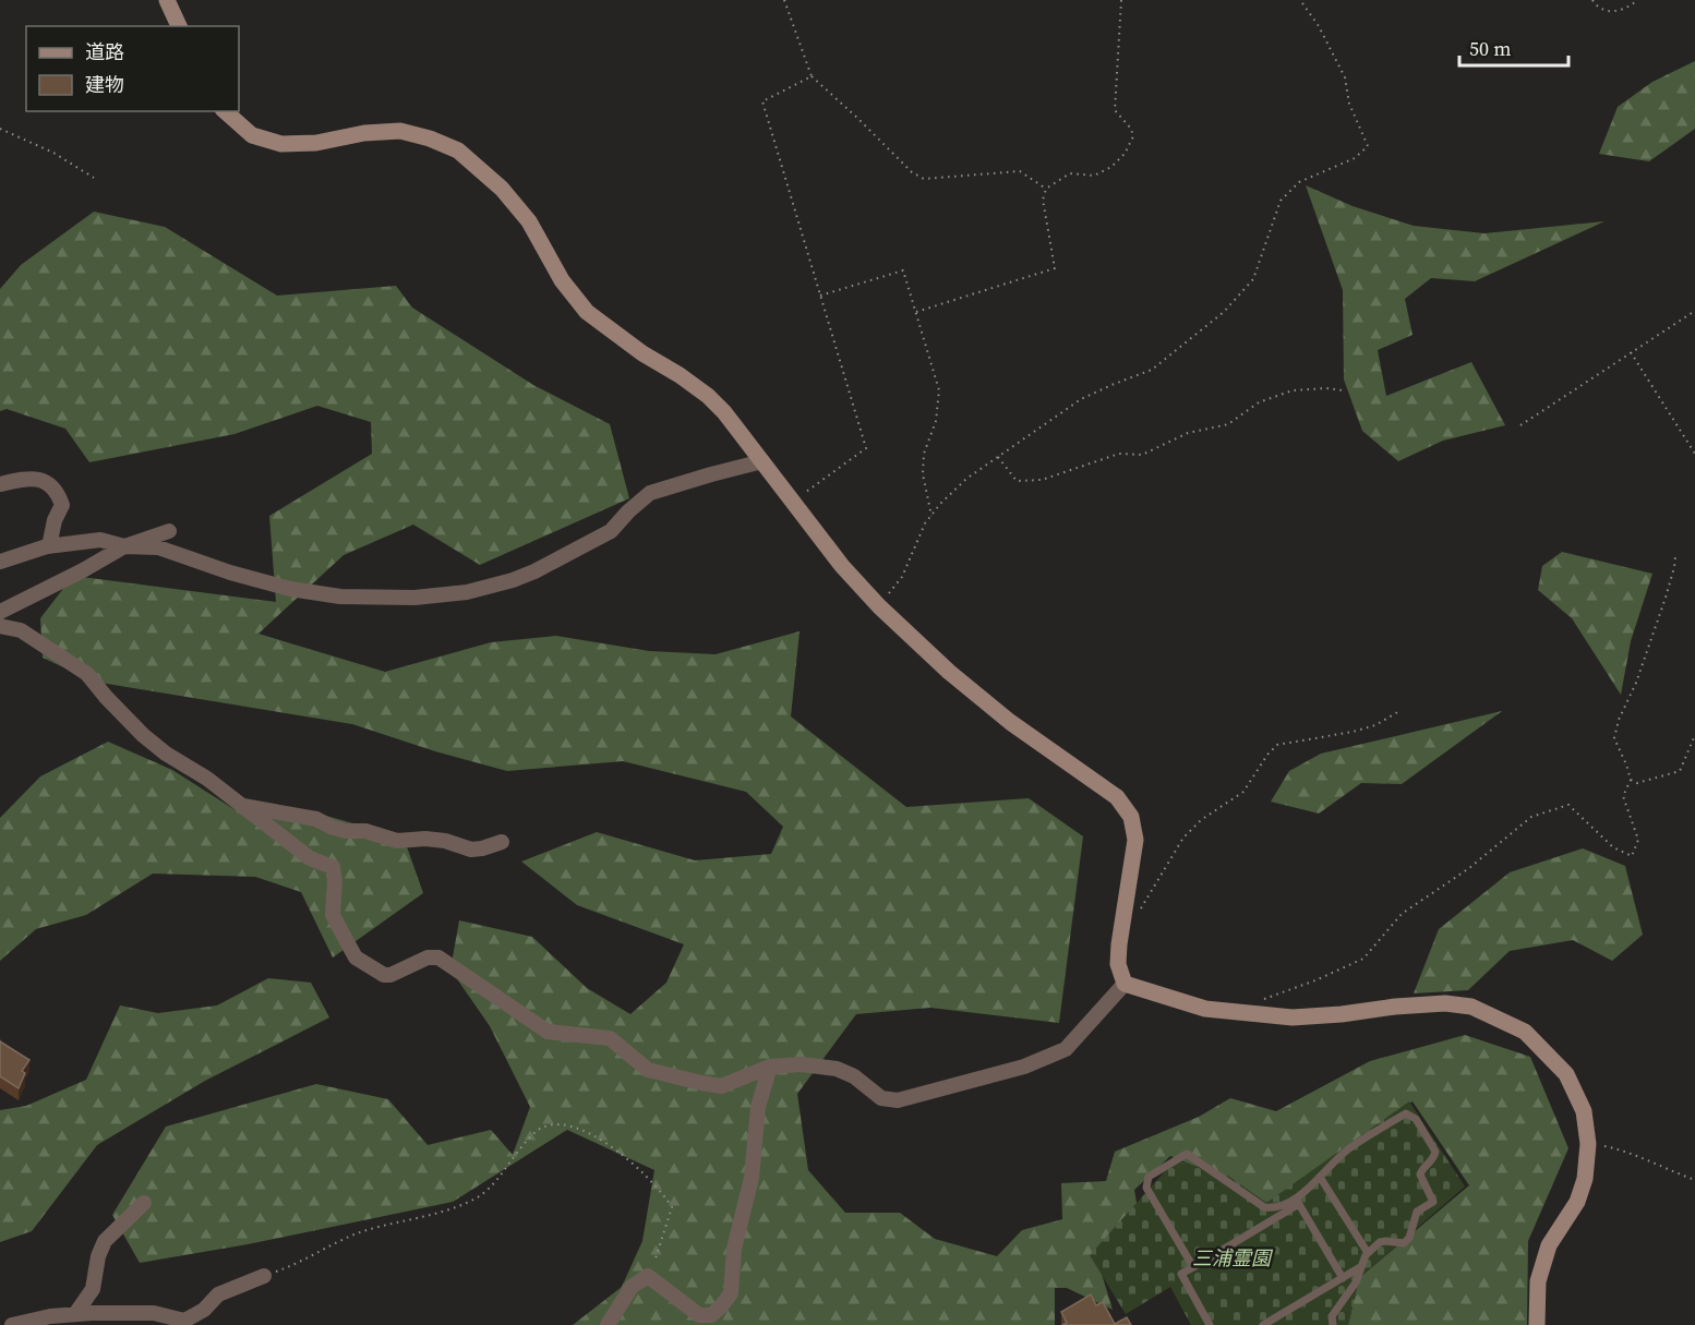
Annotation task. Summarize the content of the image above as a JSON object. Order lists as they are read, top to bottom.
{
  "parks": ["三浦霊園"],
  "legend": ["道路", "建物"],
  "scale_bar": "50 m"
}
